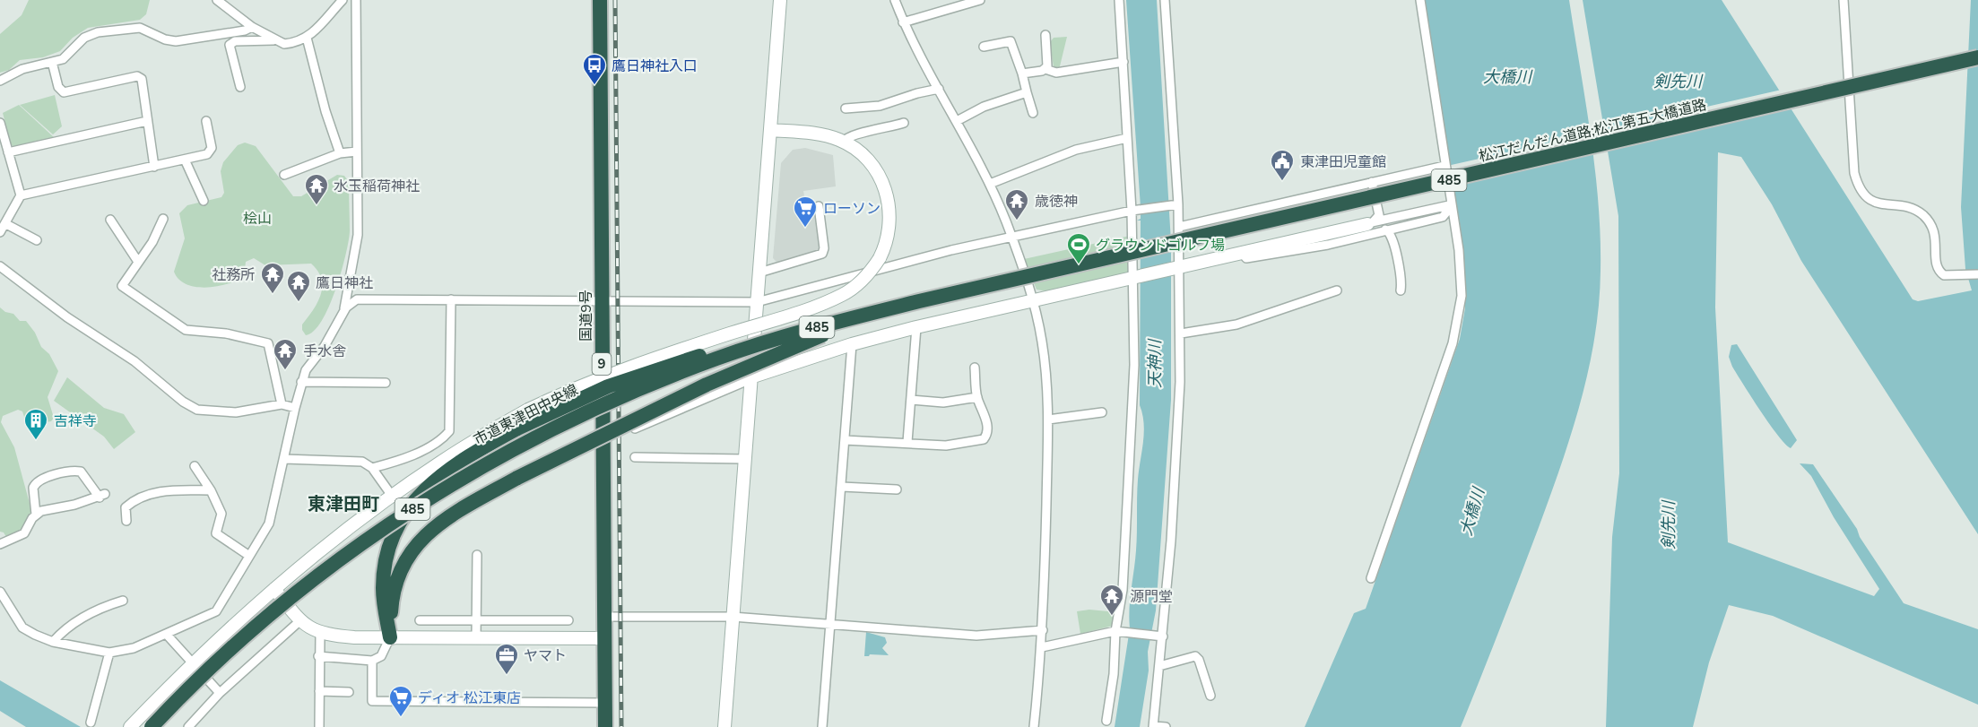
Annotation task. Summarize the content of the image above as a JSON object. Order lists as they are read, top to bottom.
{
  "streets": {
    "highway": [
      "松江だんだん道路;松江第五大橋道路",
      "485",
      "国道9号",
      "9"
    ],
    "street": ["市道東津田中央線"]
  },
  "districts": ["東津田町"],
  "water": ["大橋川", "剣先川", "天神川"],
  "parks": ["桧山"],
  "places": {
    "bus stop": ["鷹日神社入口"],
    "public building": ["東津田児童館"],
    "temple": [
      "水玉稲荷神社",
      "歳徳神",
      "社務所",
      "鷹日神社",
      "手水舎",
      "源門堂"
    ],
    "supermarket": ["ローソン", "ディオ 松江東店"],
    "sports": ["グラウンドゴルフ場"],
    "building": ["吉祥寺"],
    "office": ["ヤマト"]
  }
}
